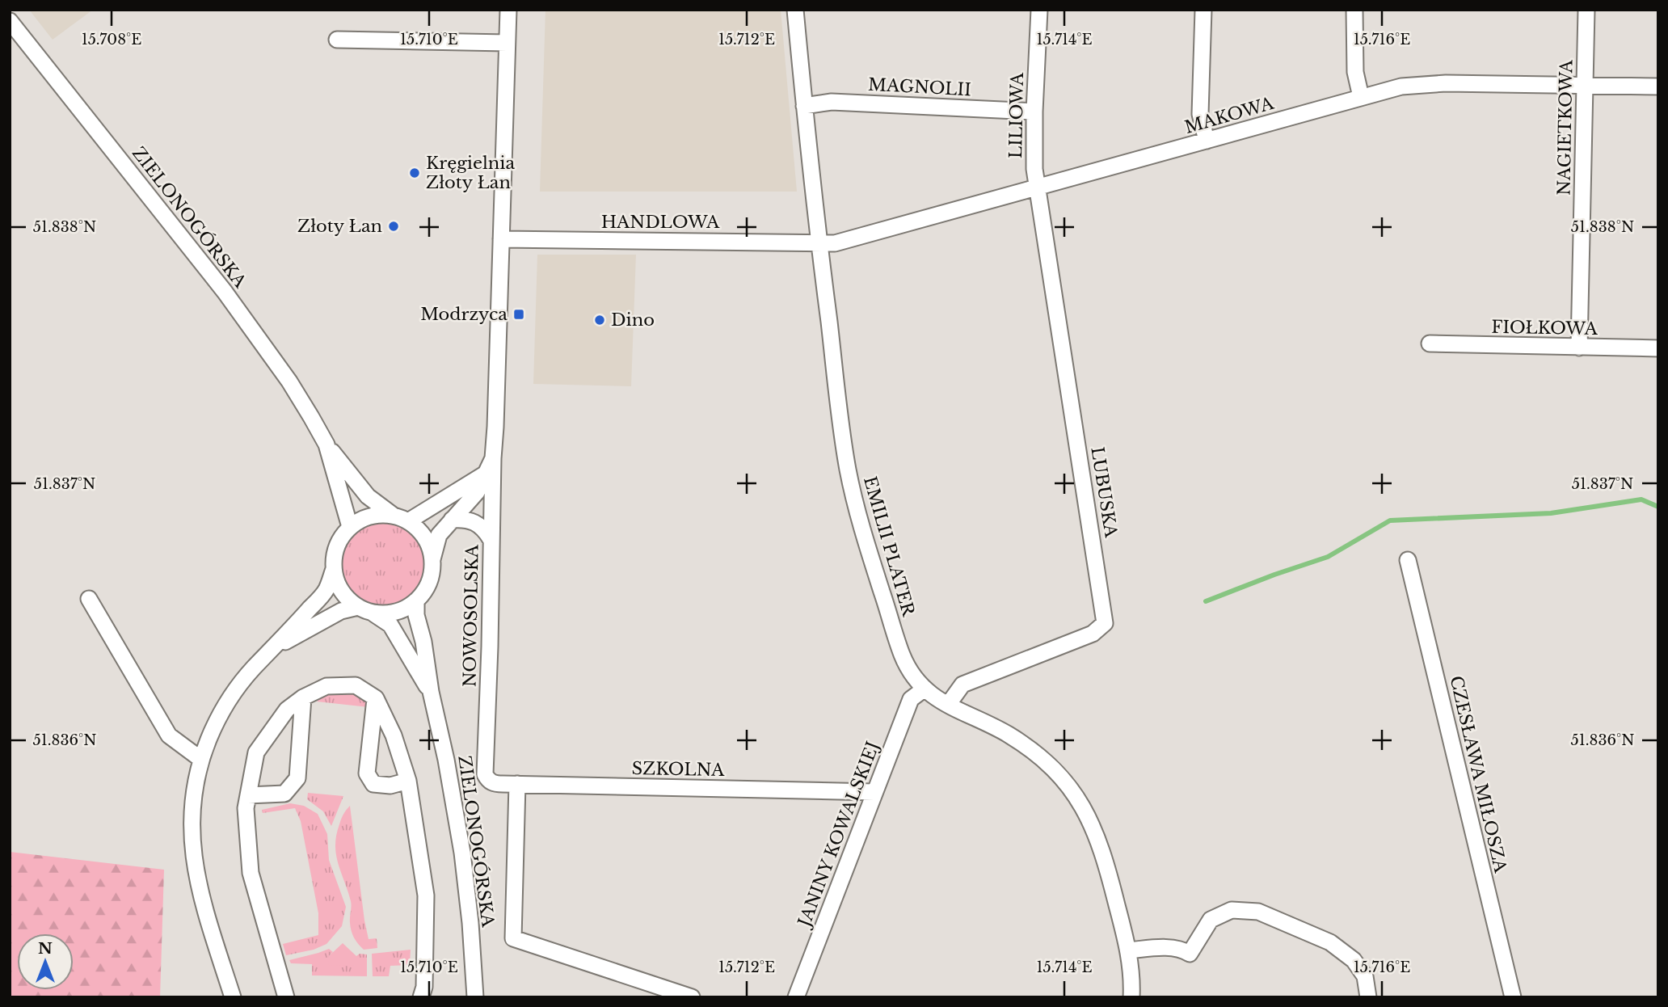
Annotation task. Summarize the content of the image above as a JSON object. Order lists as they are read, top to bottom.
{
  "streets": {
    "street": [
      "MAGNOLII",
      "LILIOWA",
      "MAKOWA",
      "NAGIETKOWA",
      "ZIELONOGÓRSKA",
      "HANDLOWA",
      "FIOŁKOWA",
      "LUBUSKA",
      "EMILII PLATER",
      "NOWOSOLSKA",
      "SZKOLNA",
      "CZESŁAWA MIŁOSZA",
      "JANINY KOWALSKIEJ"
    ]
  },
  "crossings": [
    ["MAGNOLII", "LILIOWA"],
    ["MAGNOLII", "EMILII PLATER"],
    ["LILIOWA", "MAKOWA"],
    ["LILIOWA", "LUBUSKA"],
    ["MAKOWA", "NAGIETKOWA"],
    ["MAKOWA", "HANDLOWA"],
    ["MAKOWA", "LUBUSKA"],
    ["MAKOWA", "EMILII PLATER"],
    ["NAGIETKOWA", "FIOŁKOWA"],
    ["ZIELONOGÓRSKA", "NOWOSOLSKA"],
    ["HANDLOWA", "EMILII PLATER"],
    ["HANDLOWA", "NOWOSOLSKA"],
    ["LUBUSKA", "EMILII PLATER"],
    ["EMILII PLATER", "JANINY KOWALSKIEJ"],
    ["NOWOSOLSKA", "SZKOLNA"],
    ["SZKOLNA", "JANINY KOWALSKIEJ"]
  ],
  "places": {
    "other": ["Kręgielnia Złoty Łan", "Złoty Łan", "Dino"],
    "transit": ["Modrzyca"]
  },
  "north": "top",
  "coordinates": [
    "15.708°E",
    "15.710°E",
    "15.712°E",
    "15.714°E",
    "15.716°E",
    "51.838°N",
    "51.837°N",
    "51.836°N"
  ]
}
